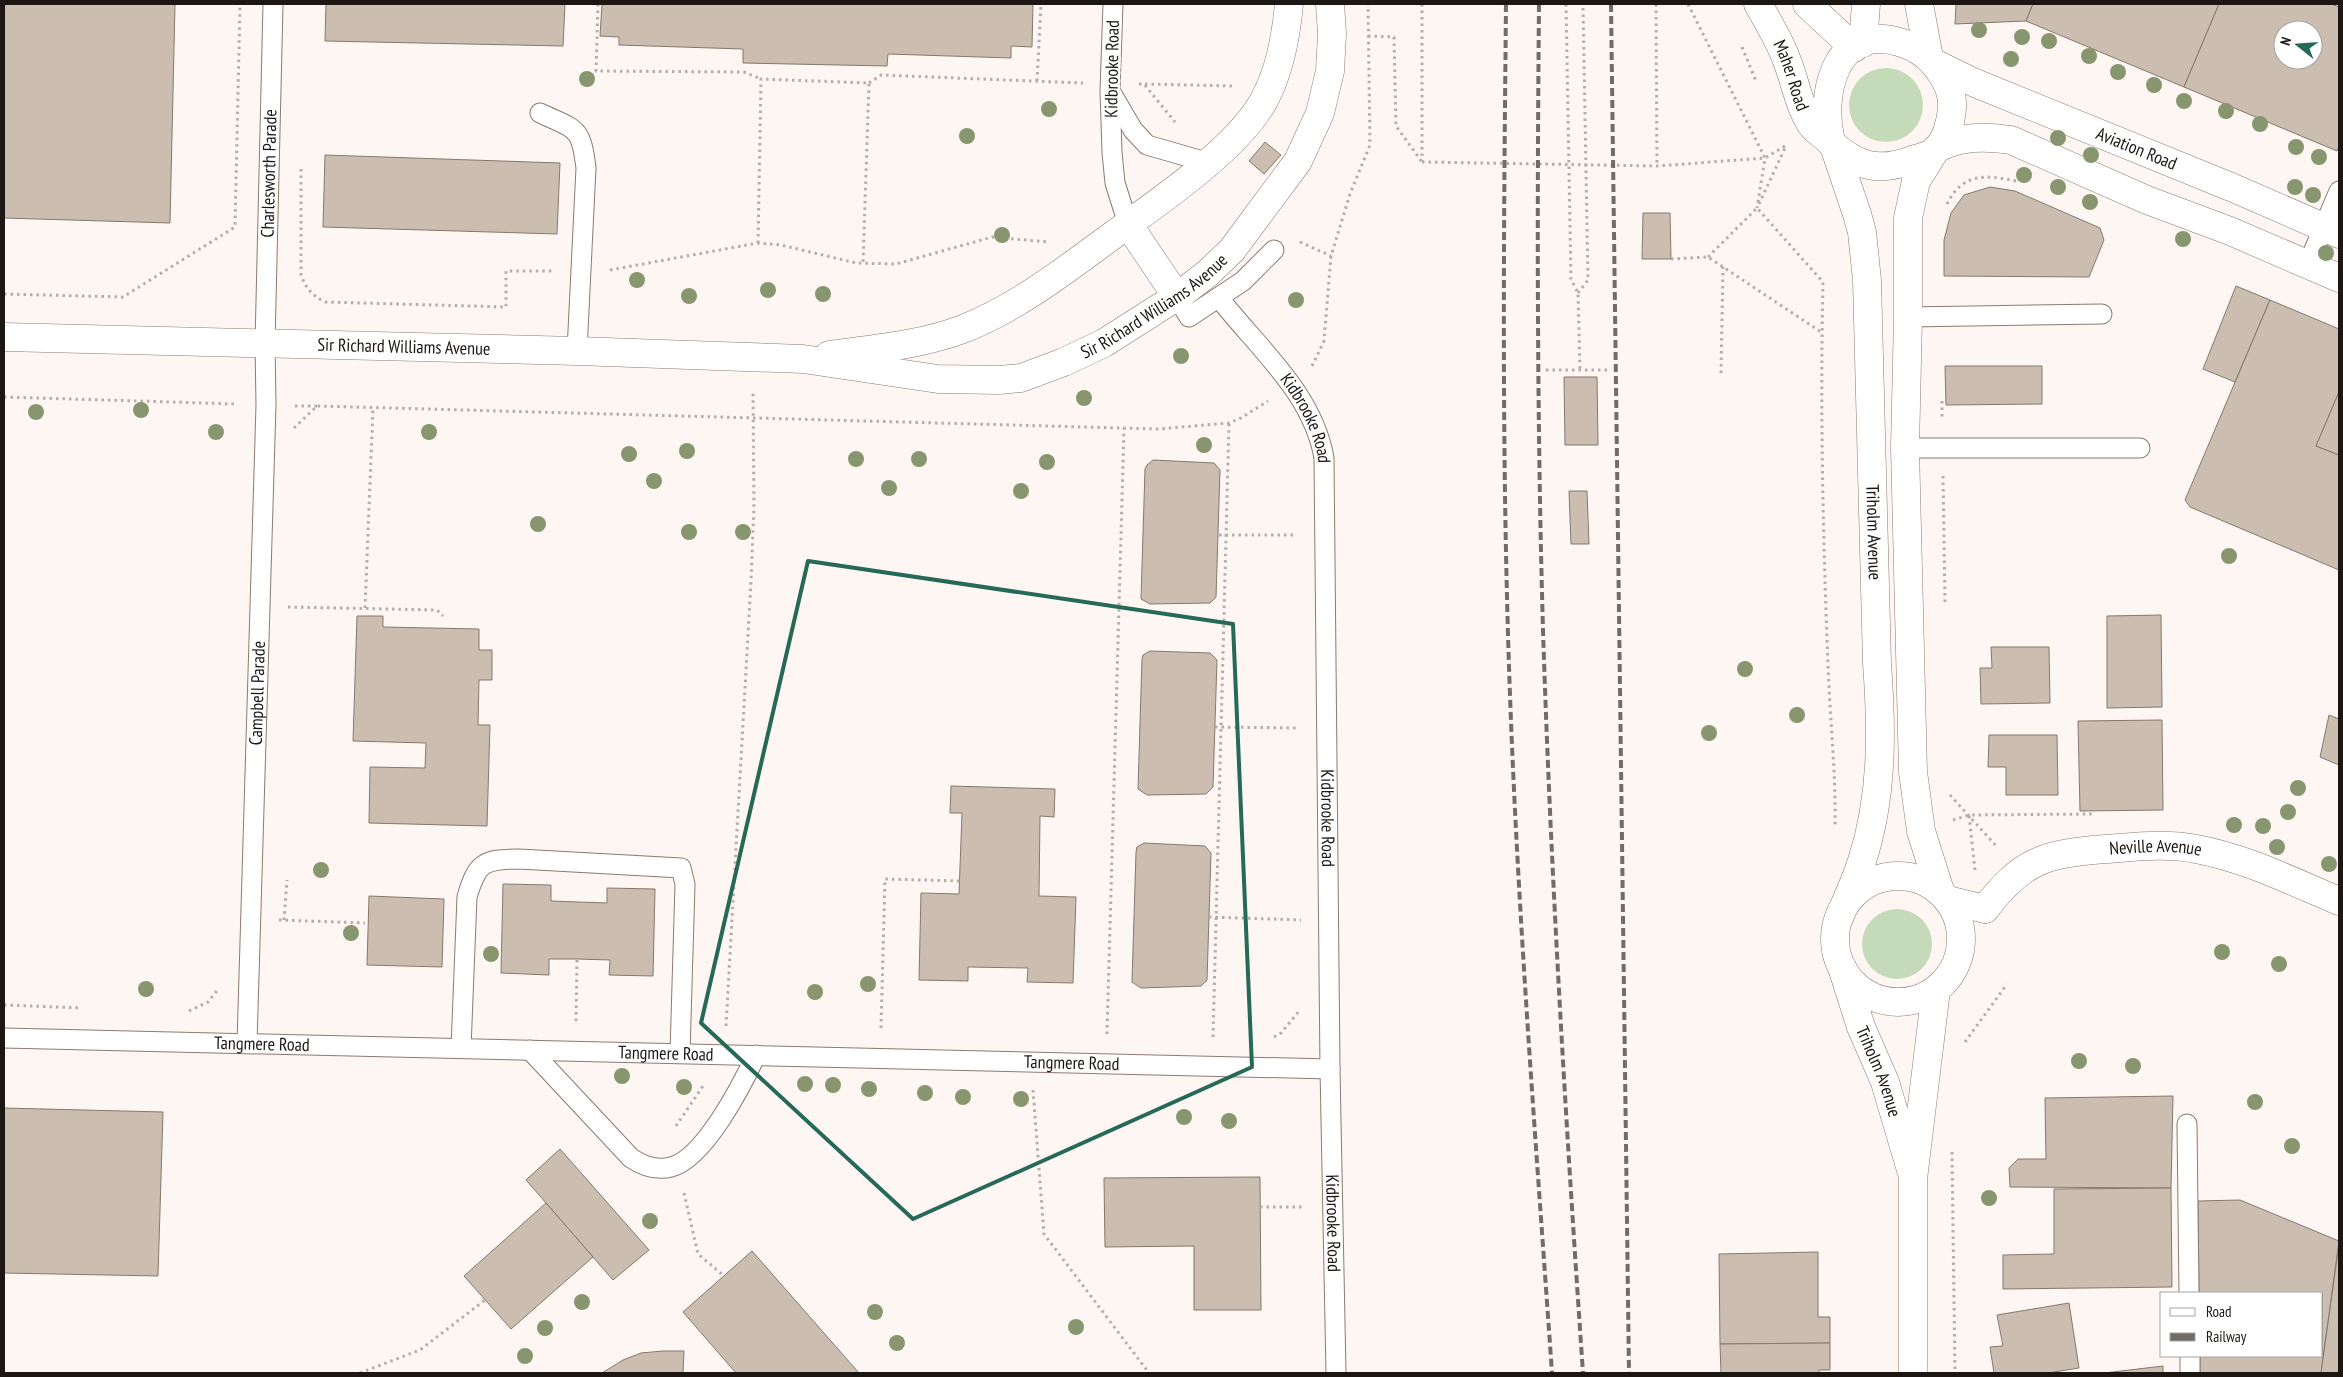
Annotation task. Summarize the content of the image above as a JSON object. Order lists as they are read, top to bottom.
{
  "streets": {
    "street": [
      "Kidbrooke Road",
      "Maher Road",
      "Aviation Road",
      "Sir Richard Williams Avenue",
      "Triholm Avenue",
      "Neville Avenue"
    ],
    "lane": ["Charlesworth Parade", "Campbell Parade", "Tangmere Road"]
  },
  "crossings": [
    ["Kidbrooke Road", "Sir Richard Williams Avenue"],
    ["Kidbrooke Road", "Tangmere Road"],
    ["Maher Road", "Aviation Road"],
    ["Maher Road", "Triholm Avenue"],
    ["Aviation Road", "Triholm Avenue"],
    ["Charlesworth Parade", "Sir Richard Williams Avenue"],
    ["Charlesworth Parade", "Campbell Parade"],
    ["Sir Richard Williams Avenue", "Campbell Parade"],
    ["Triholm Avenue", "Neville Avenue"],
    ["Campbell Parade", "Tangmere Road"]
  ],
  "legend": ["Road", "Railway"],
  "north": "left"
}
